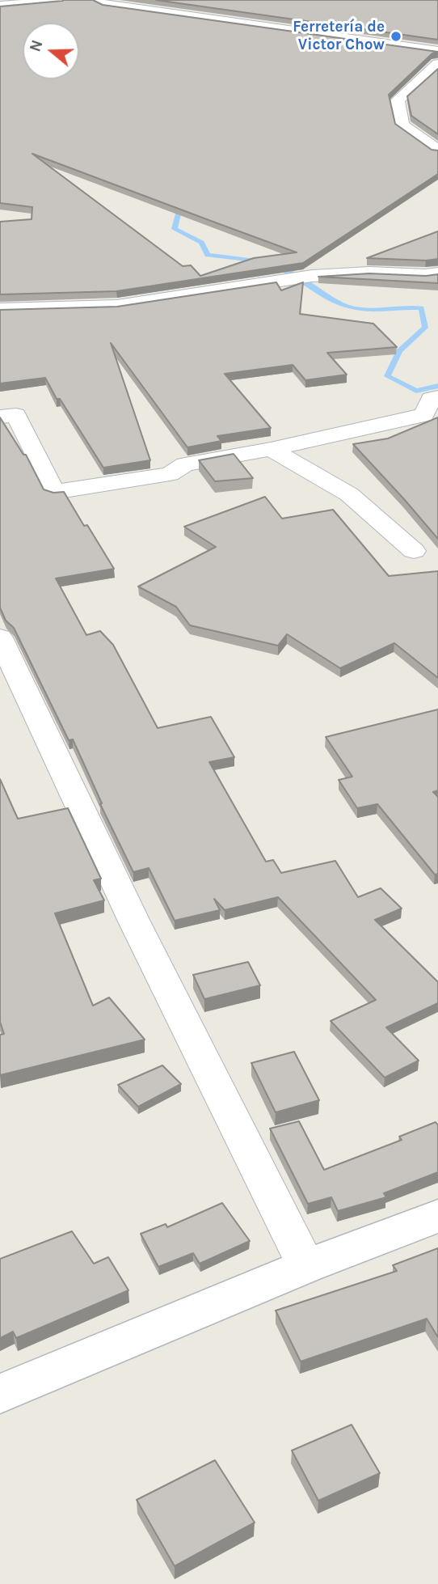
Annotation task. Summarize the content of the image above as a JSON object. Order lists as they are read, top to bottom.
{
  "places": ["Ferretería de Victor Chow"],
  "north": "left"
}
